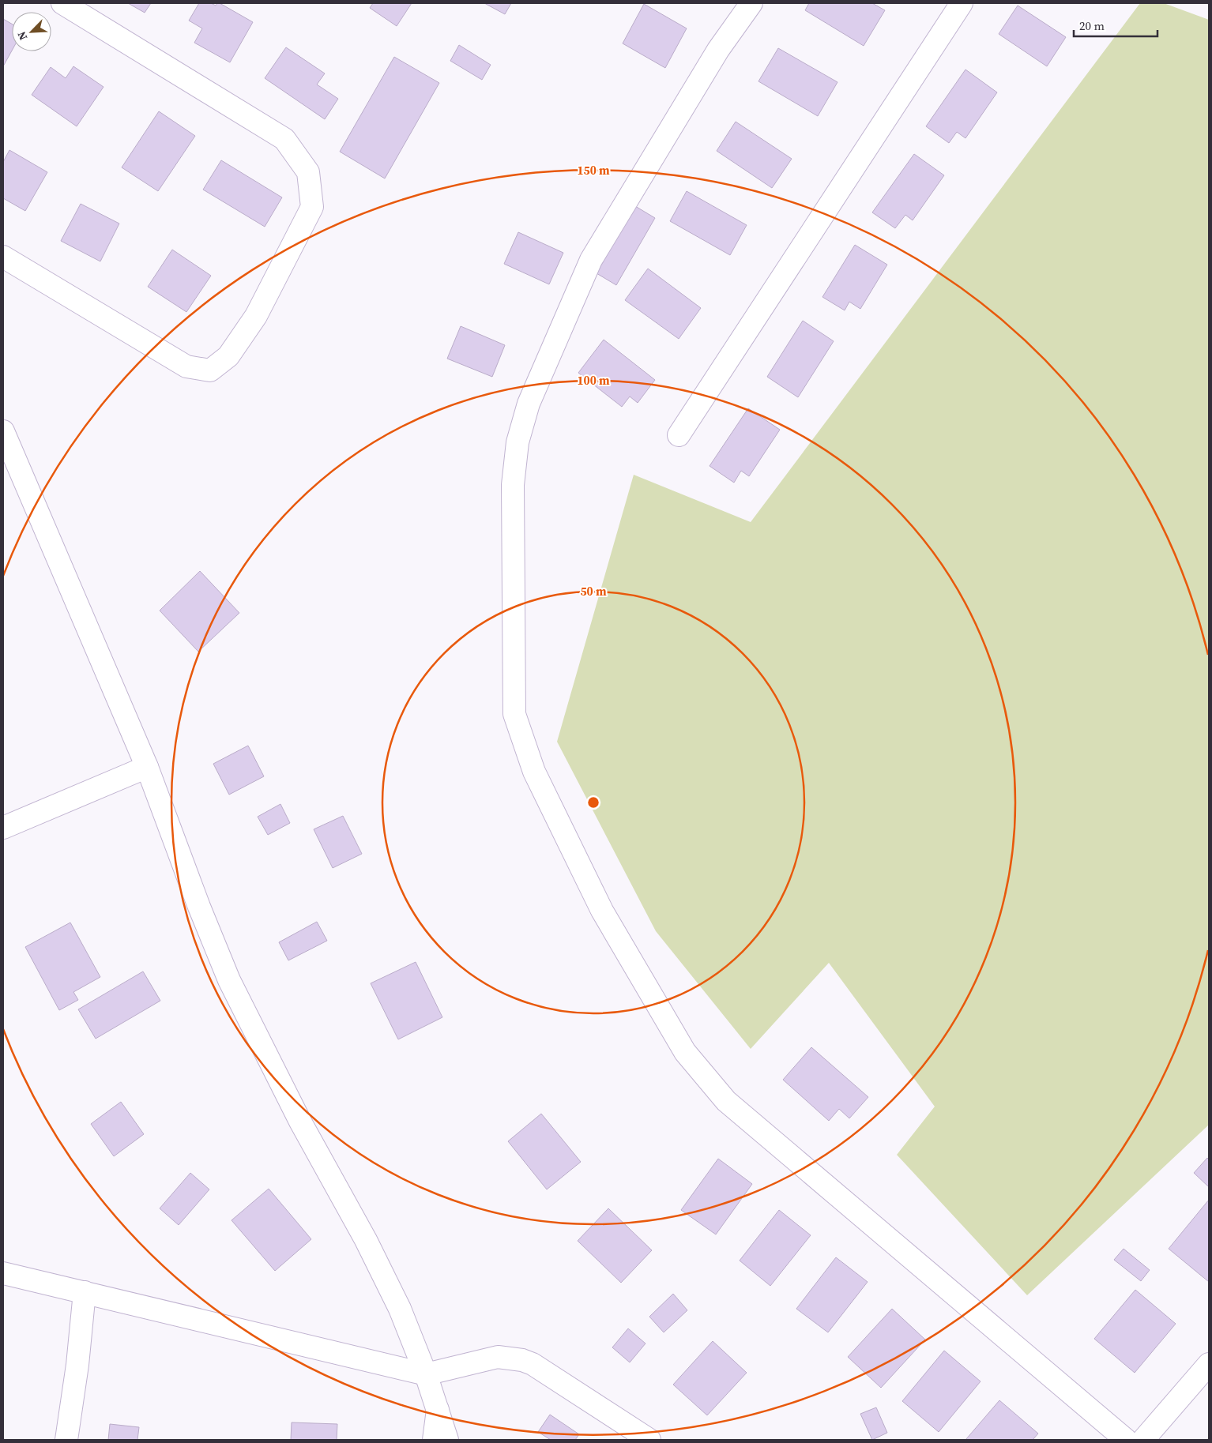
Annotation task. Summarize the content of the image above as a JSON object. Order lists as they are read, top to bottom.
{
  "scale_bar": "20 m",
  "north": "bottom left",
  "rings": ["150 m", "100 m", "50 m"]
}
